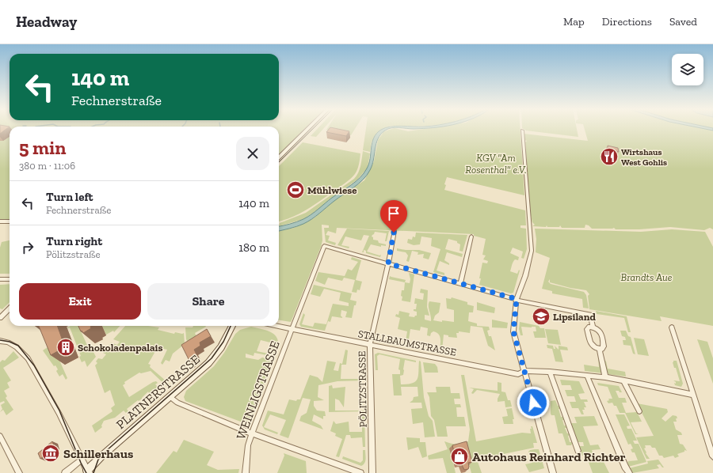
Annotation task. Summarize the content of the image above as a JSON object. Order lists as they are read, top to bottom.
{
  "streets": {
    "main road": ["PLATNERSTRASSE"],
    "street": ["STALLBAUMSTRASSE", "PÖLITZSTRASSE", "WEINLIGSTRASSE"]
  },
  "crossings": [
    ["STALLBAUMSTRASSE", "PÖLITZSTRASSE"],
    ["STALLBAUMSTRASSE", "WEINLIGSTRASSE"],
    ["PÖLITZSTRASSE", "WEINLIGSTRASSE"]
  ],
  "parks": ["KGV \"Am Rosenthal\" e.V.", "Brandts Aue"],
  "places": {
    "restaurant": ["Wirtshaus West Gohlis"],
    "sports": ["Mühlwiese"],
    "school or university": ["Lipsiland"],
    "building": ["Schokoladenpalais"],
    "museum": ["Schillerhaus"],
    "shop": ["Autohaus Reinhard Richter"]
  },
  "page": {
    "header": "Headway",
    "nav": ["Map", "Directions", "Saved"],
    "turn": ["140 m", "Fechnerstraße"],
    "heading": ["5 min", "380 m · 11:06"],
    "list": [
      {
        "name": "Turn left",
        "note": "Fechnerstraße",
        "value": "140 m"
      },
      {
        "name": "Turn right",
        "note": "Pölitzstraße",
        "value": "180 m"
      }
    ],
    "buttons": ["Exit", "Share"]
  }
}
